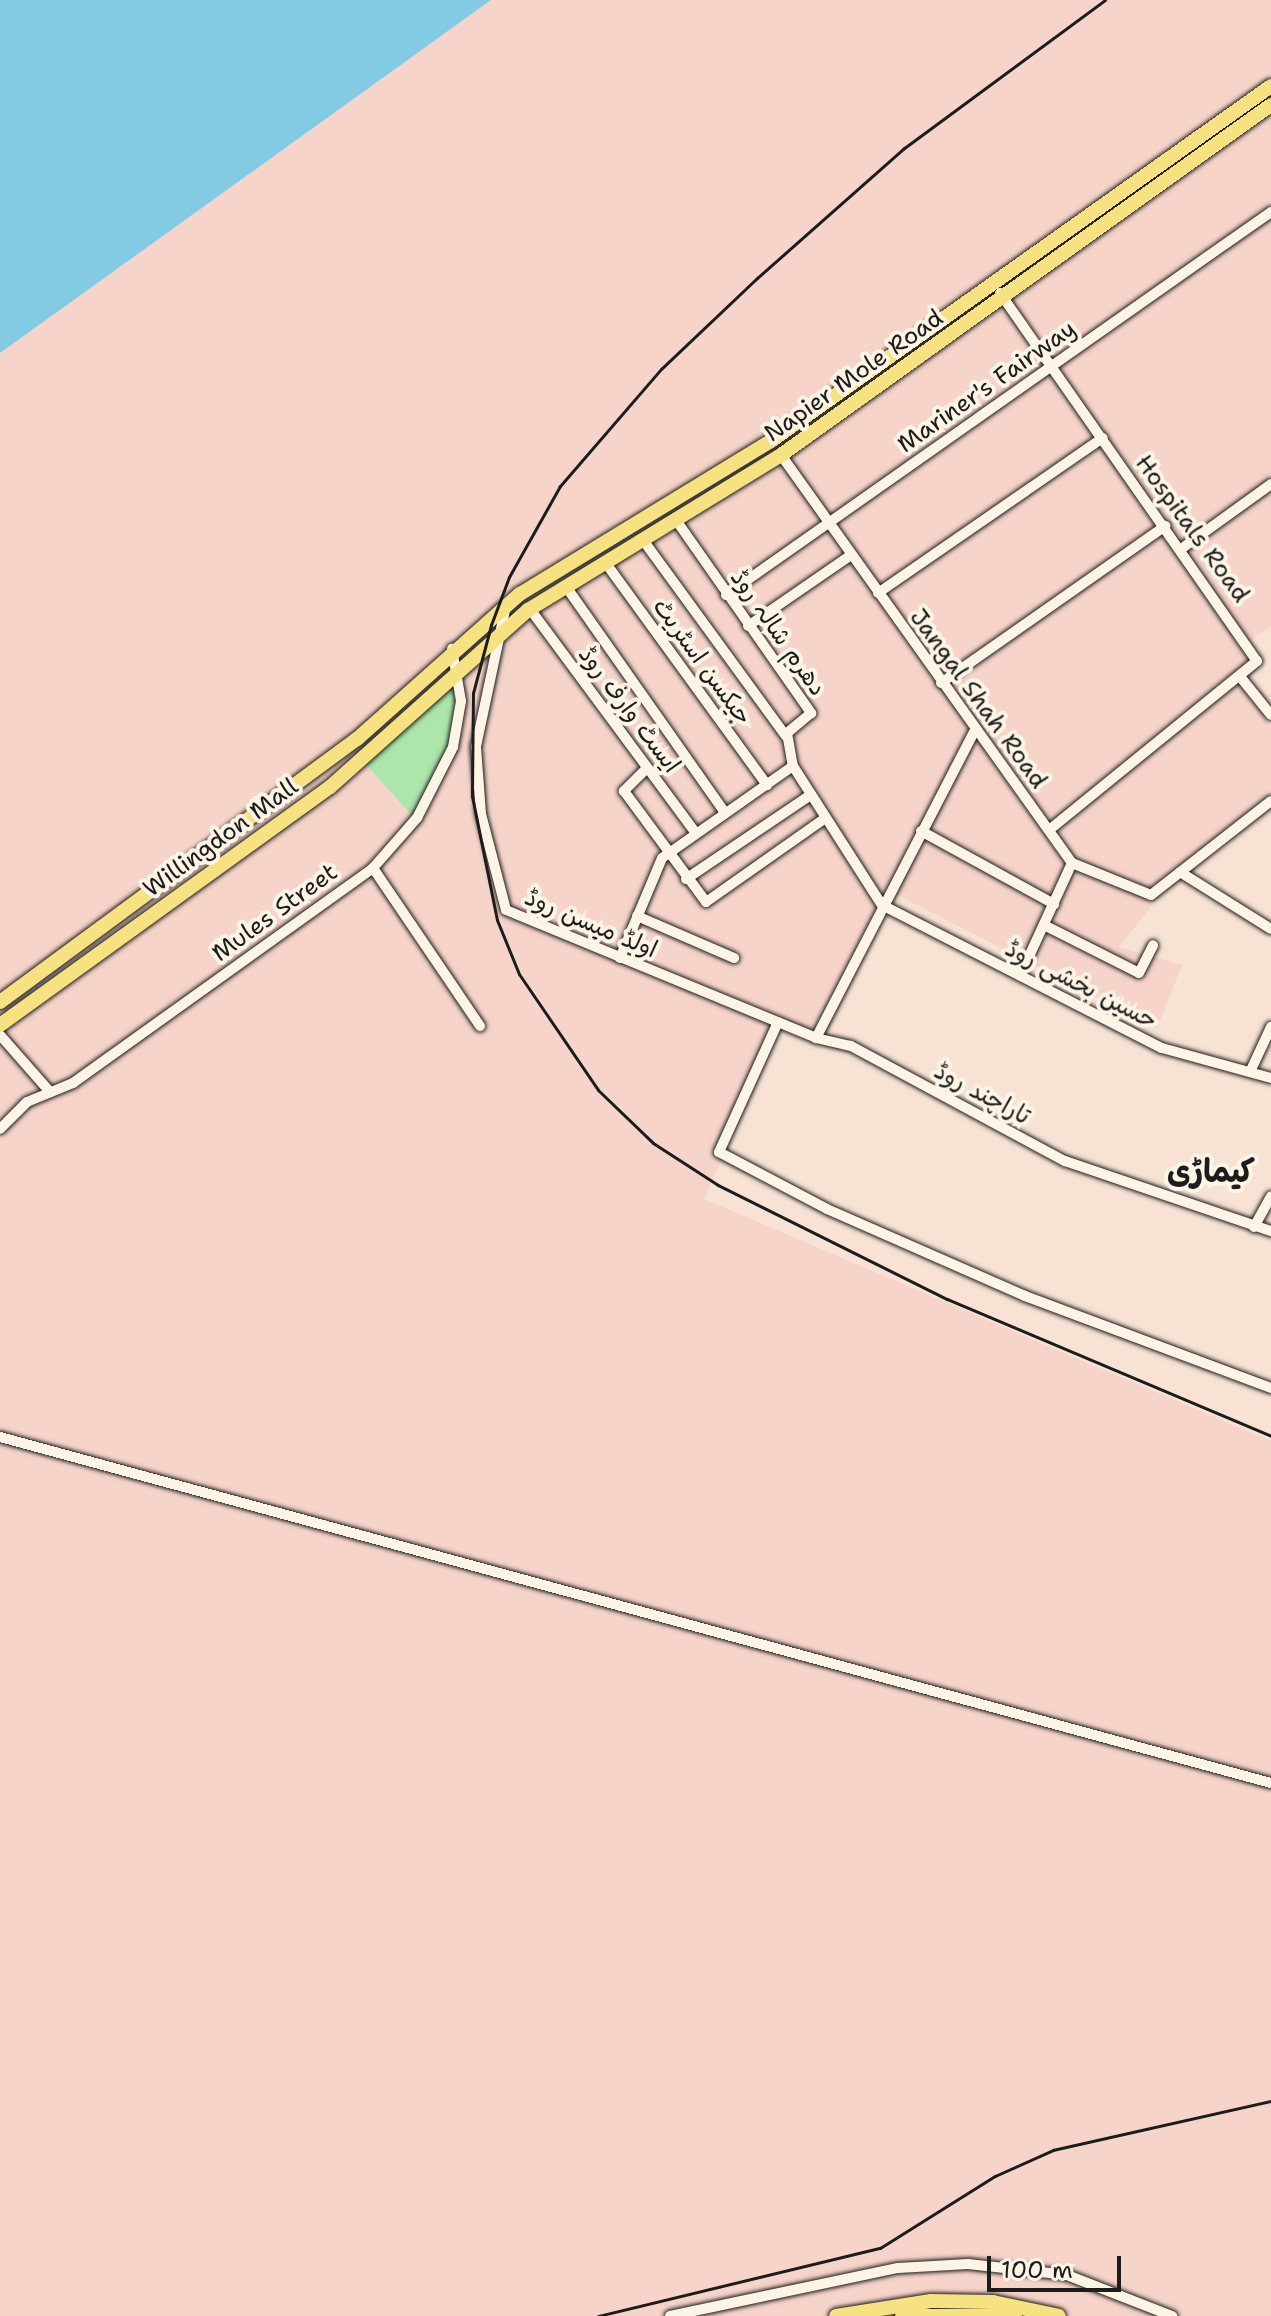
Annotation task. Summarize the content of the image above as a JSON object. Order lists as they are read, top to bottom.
{
  "streets": {
    "main road": ["Napier Mole Road", "Willingdon Mall"],
    "street": [
      "Mariner's Fairway",
      "Hospitals Road",
      "دھرم شالہ روڈ",
      "جیکسن اسٹریٹ",
      "Jangal Shah Road",
      "ایسٹ وارف روڈ",
      "Mules Street",
      "اولڈ میسن روڈ",
      "حسین بخشی روڈ",
      "تاراچند روڈ"
    ]
  },
  "crossings": [
    ["Napier Mole Road", "Hospitals Road"],
    ["Napier Mole Road", "دھرم شالہ روڈ"],
    ["Napier Mole Road", "جیکسن اسٹریٹ"],
    ["Napier Mole Road", "Jangal Shah Road"],
    ["Napier Mole Road", "ایسٹ وارف روڈ"],
    ["Napier Mole Road", "Willingdon Mall"],
    ["Napier Mole Road", "Mules Street"],
    ["Napier Mole Road", "اولڈ میسن روڈ"],
    ["Mariner's Fairway", "Hospitals Road"],
    ["Mariner's Fairway", "دھرم شالہ روڈ"],
    ["Mariner's Fairway", "Jangal Shah Road"],
    ["Willingdon Mall", "Mules Street"],
    ["اولڈ میسن روڈ", "تاراچند روڈ"]
  ],
  "districts": ["کیماڑی"],
  "scale_bar": "100 m"
}
